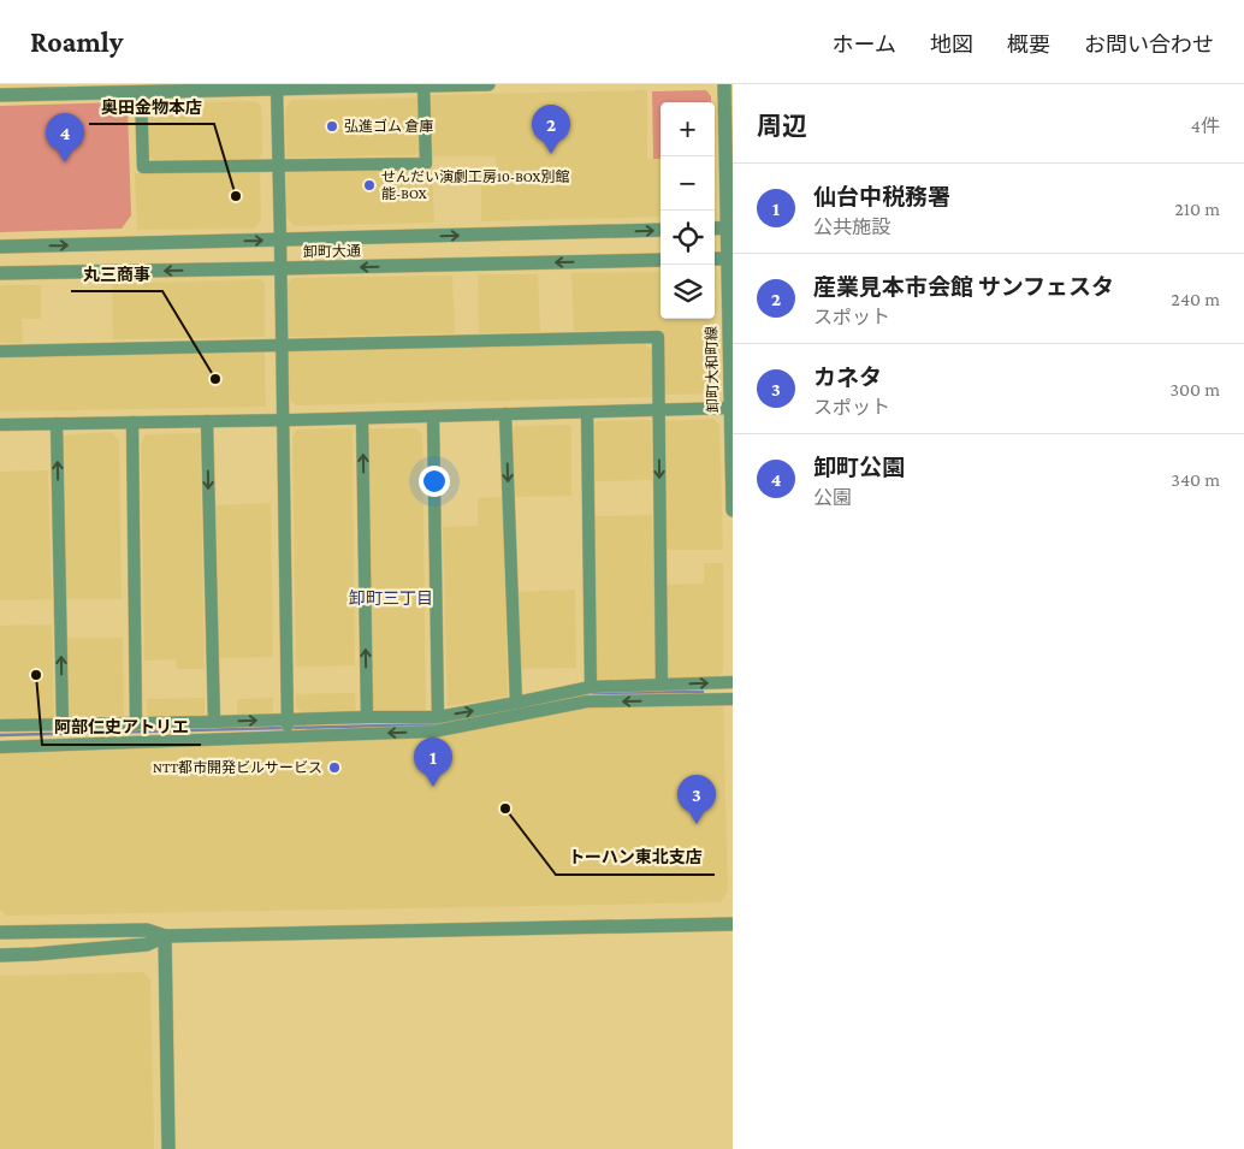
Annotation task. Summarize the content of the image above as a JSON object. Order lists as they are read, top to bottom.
{
  "streets": {
    "street": ["卸町大通", "卸町大和町線"]
  },
  "districts": ["卸町三丁目"],
  "places": [
    "弘進ゴム 倉庫",
    "せんだい演劇工房10-BOX別館 能-BOX",
    "奥田金物本店",
    "丸三商事",
    "阿部仁史アトリエ",
    "NTT都市開発ビルサービス",
    "トーハン東北支店"
  ],
  "page": {
    "header": "Roamly",
    "nav": [
      "ホーム",
      "地図",
      "概要",
      "お問い合わせ"
    ],
    "heading": ["周辺", "4件"],
    "map_buttons": ["+", "−"],
    "pins": [
      "2",
      "4",
      "1",
      "3"
    ],
    "list": [
      {
        "mark": "1",
        "name": "仙台中税務署",
        "note": "公共施設",
        "value": "210 m"
      },
      {
        "mark": "2",
        "name": "産業見本市会館 サンフェスタ",
        "note": "スポット",
        "value": "240 m"
      },
      {
        "mark": "3",
        "name": "カネタ",
        "note": "スポット",
        "value": "300 m"
      },
      {
        "mark": "4",
        "name": "卸町公園",
        "note": "公園",
        "value": "340 m"
      }
    ]
  }
}
